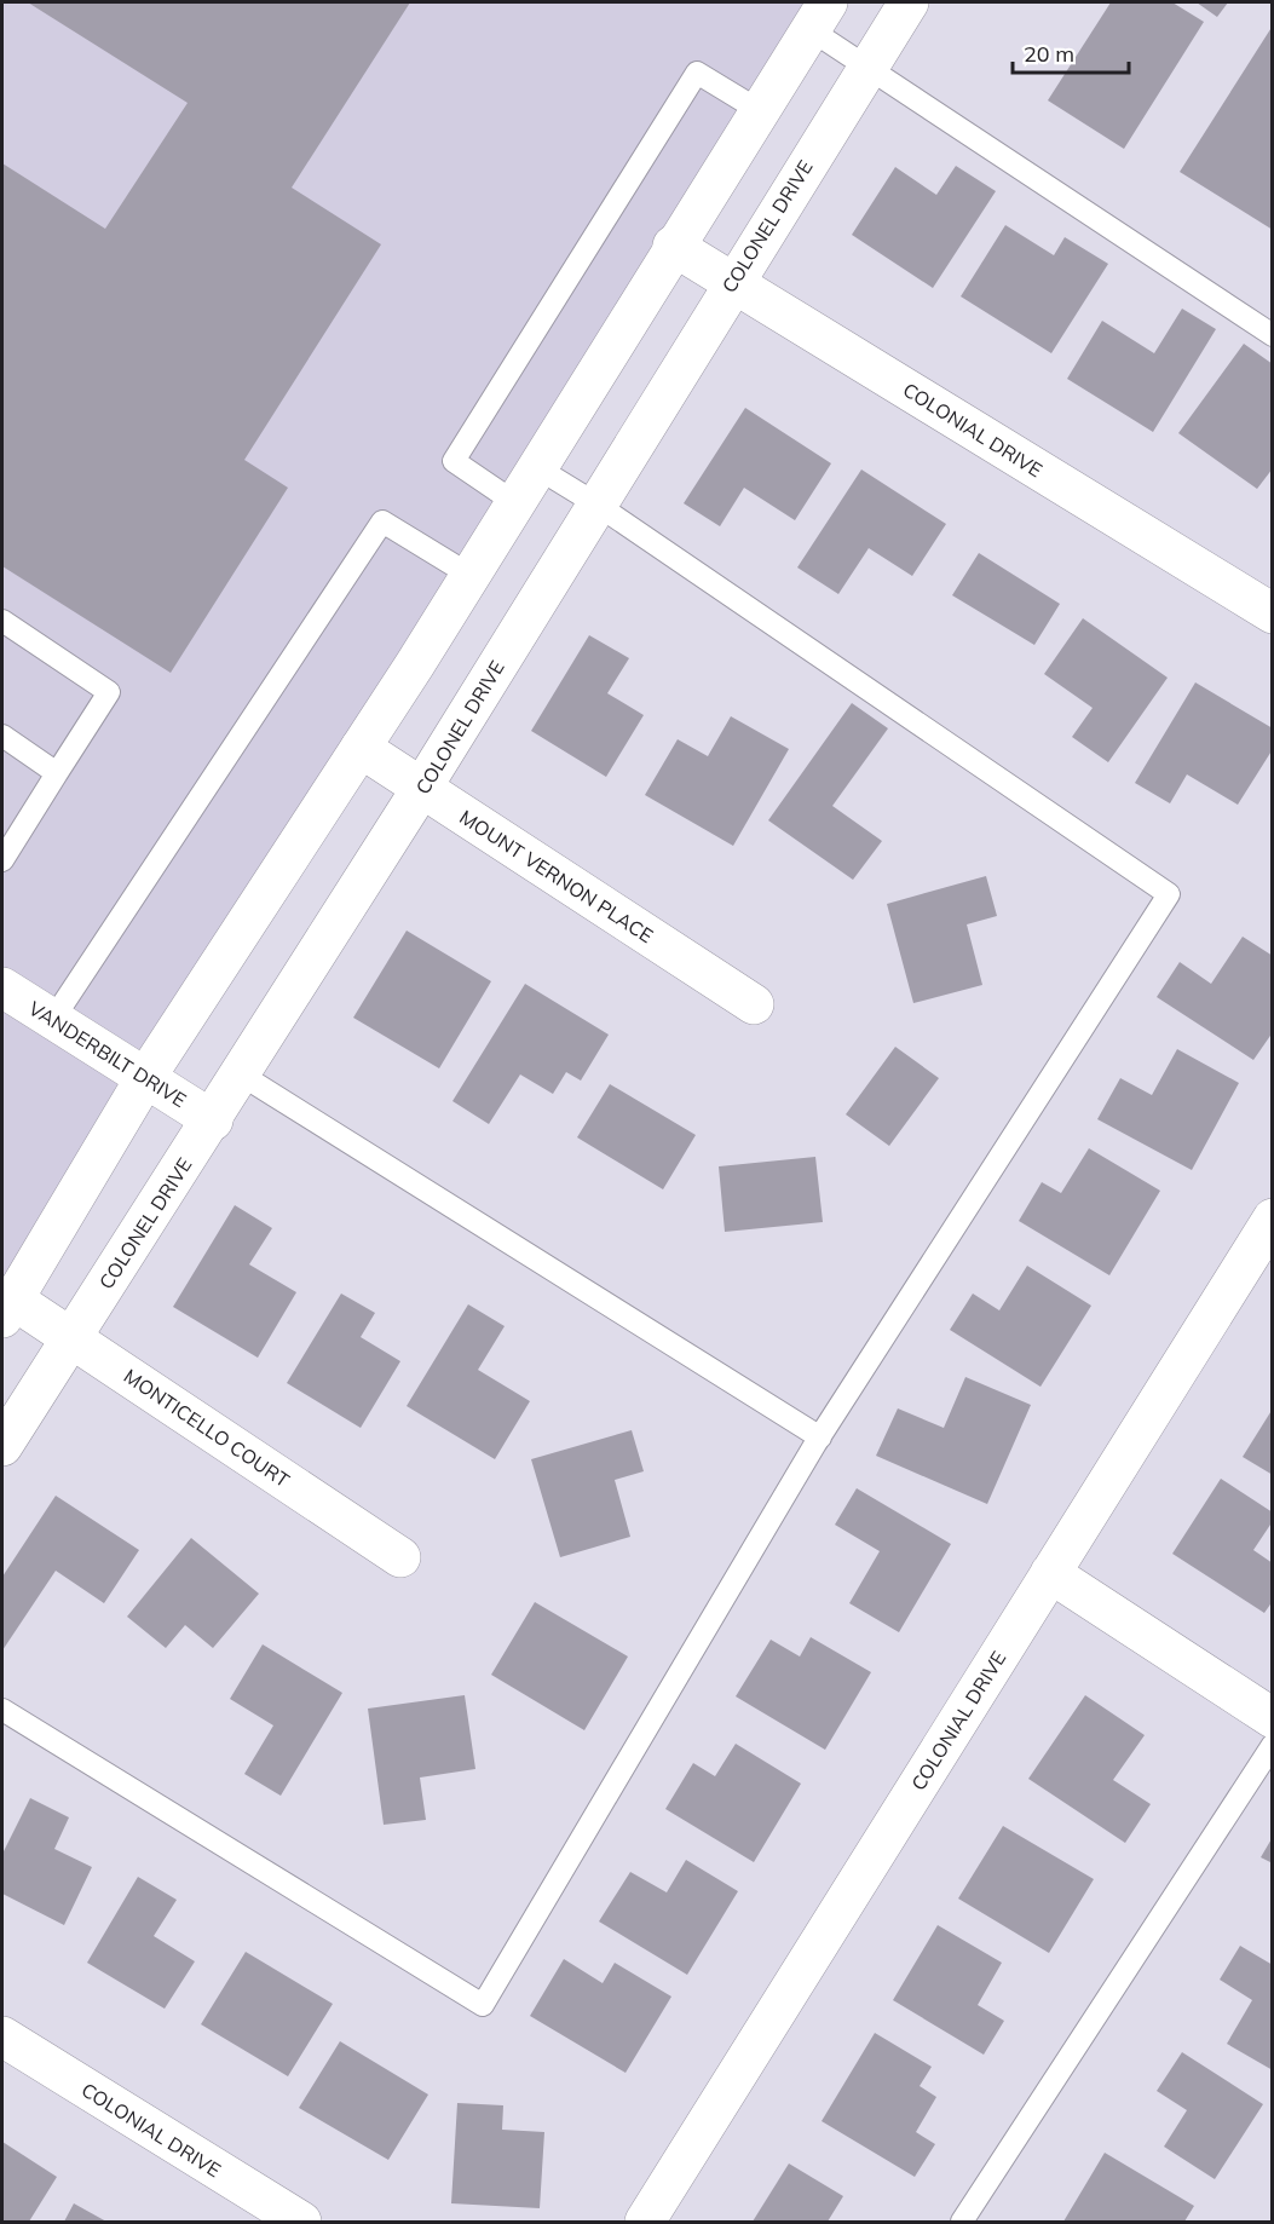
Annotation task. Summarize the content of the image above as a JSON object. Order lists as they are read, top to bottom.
{
  "streets": {
    "street": [
      "COLONEL DRIVE",
      "COLONIAL DRIVE",
      "MOUNT VERNON PLACE",
      "VANDERBILT DRIVE",
      "MONTICELLO COURT"
    ]
  },
  "crossings": [
    ["COLONEL DRIVE", "COLONIAL DRIVE"],
    ["COLONEL DRIVE", "MOUNT VERNON PLACE"],
    ["COLONEL DRIVE", "VANDERBILT DRIVE"],
    ["COLONEL DRIVE", "MONTICELLO COURT"]
  ],
  "scale_bar": "20 m"
}
